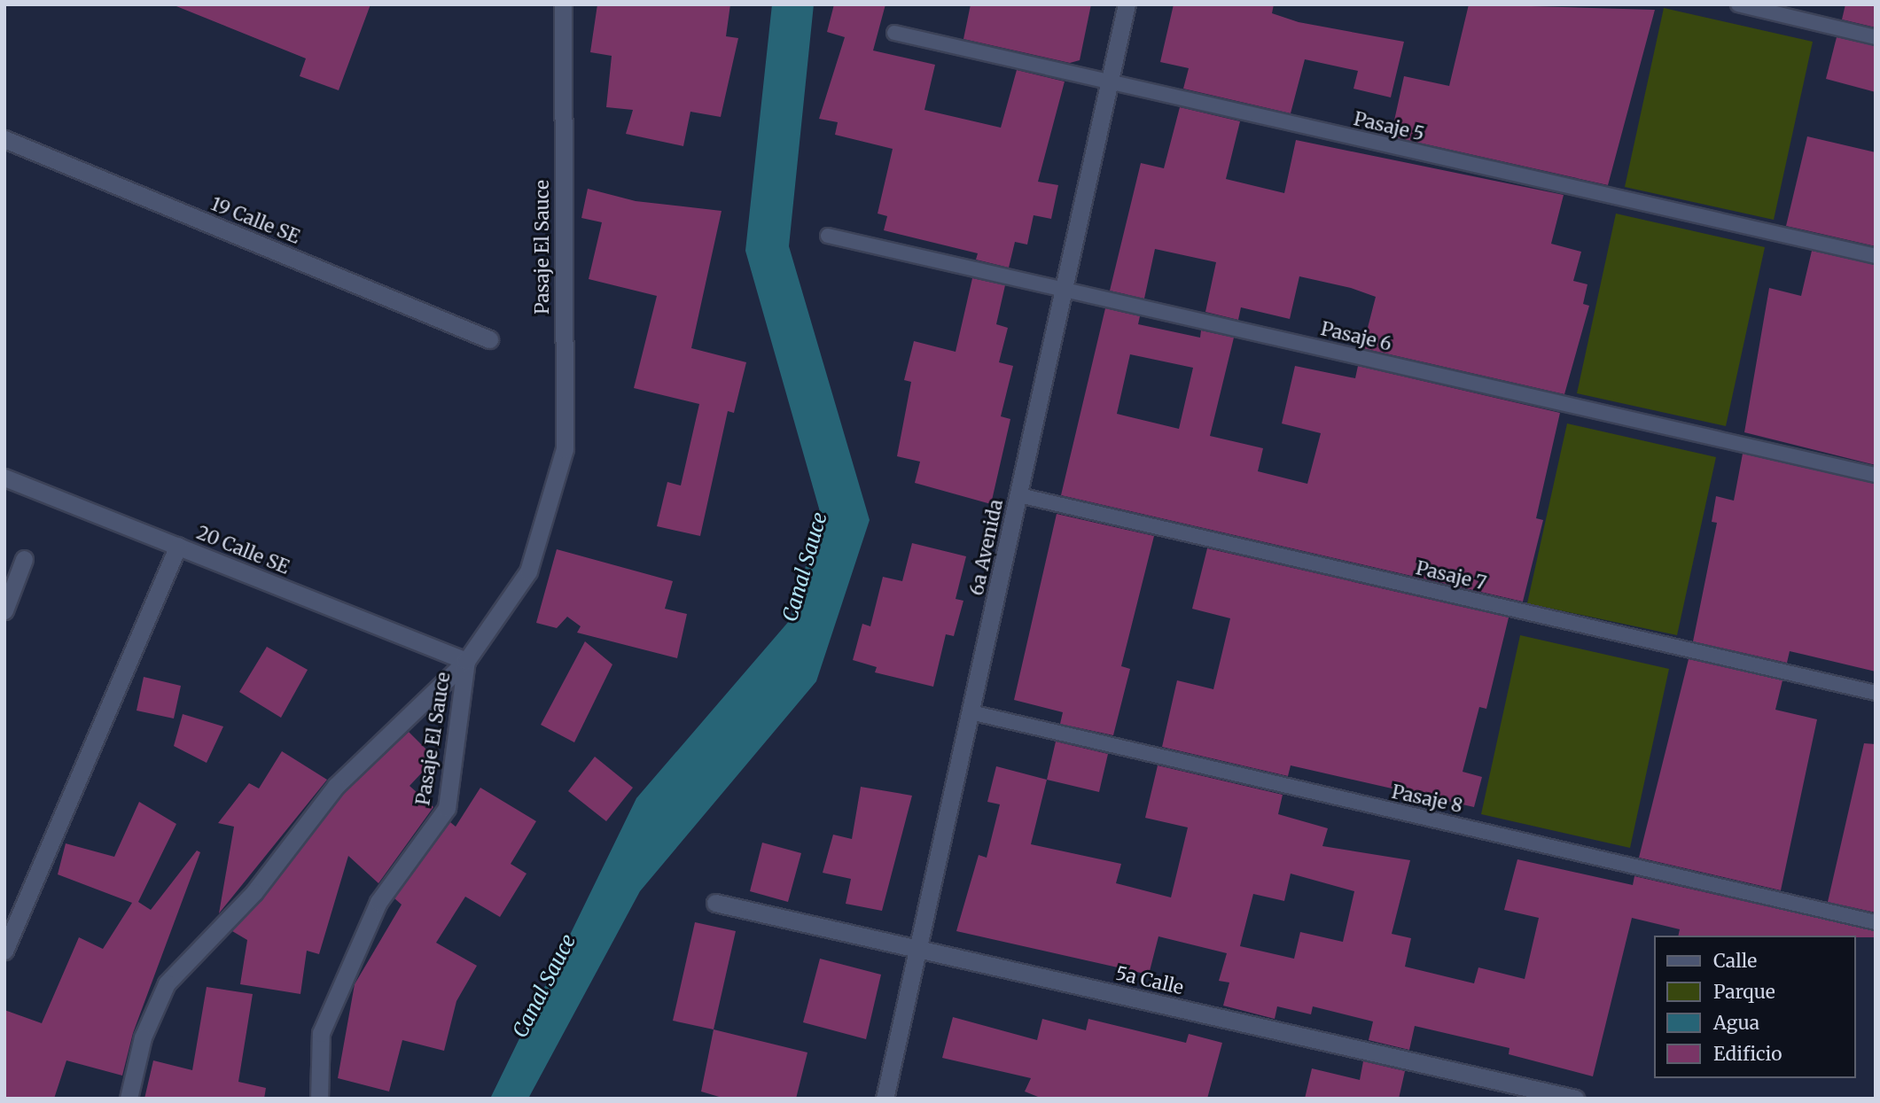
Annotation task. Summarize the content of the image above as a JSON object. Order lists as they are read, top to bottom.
{
  "streets": {
    "street": [
      "19 Calle SE",
      "Pasaje El Sauce",
      "6a Avenida",
      "20 Calle SE",
      "5a Calle"
    ],
    "lane": [
      "Pasaje 5",
      "Pasaje 6",
      "Pasaje 7",
      "Pasaje 8"
    ]
  },
  "crossings": [
    ["Pasaje 5", "6a Avenida"],
    ["Pasaje El Sauce", "20 Calle SE"],
    ["Pasaje 6", "6a Avenida"],
    ["6a Avenida", "Pasaje 7"],
    ["6a Avenida", "Pasaje 8"],
    ["6a Avenida", "5a Calle"]
  ],
  "water": ["Canal Sauce"],
  "legend": [
    "Calle",
    "Parque",
    "Agua",
    "Edificio"
  ]
}
